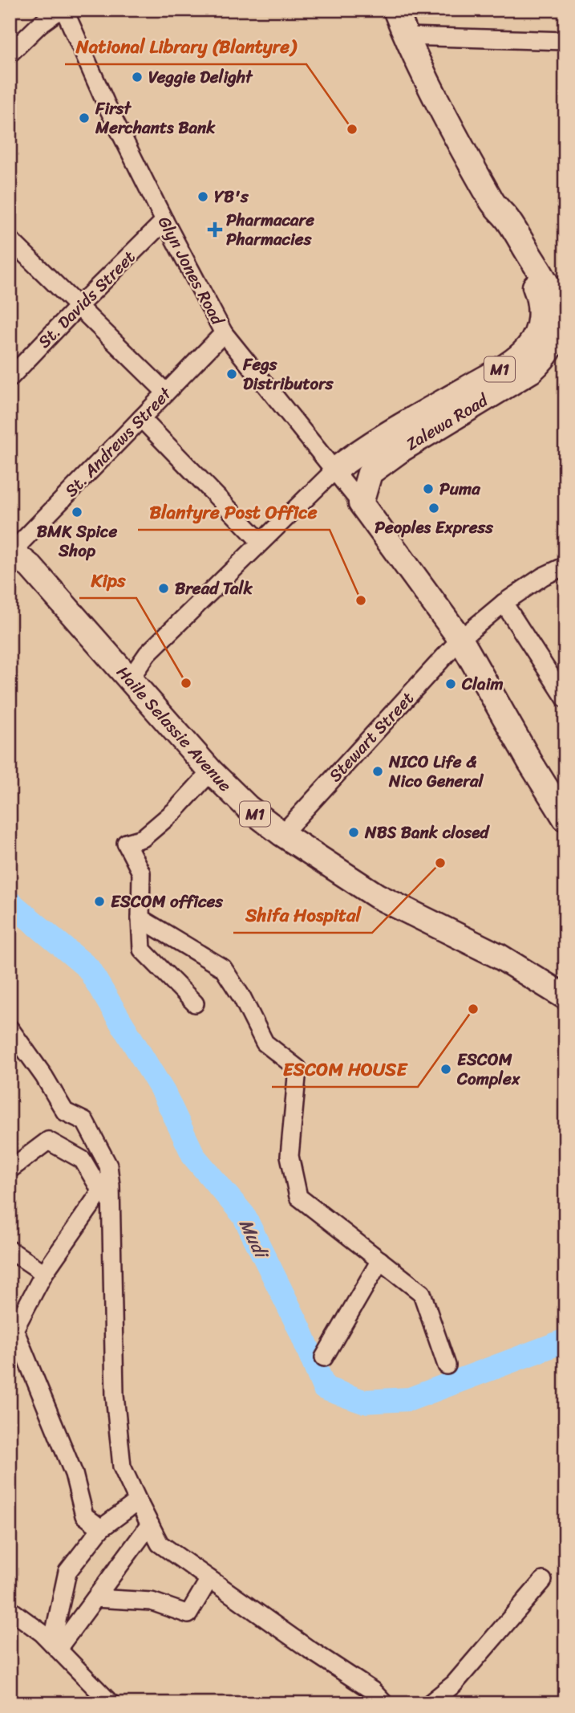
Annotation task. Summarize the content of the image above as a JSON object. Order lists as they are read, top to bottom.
{
  "streets": {
    "highway": ["M1", "Zalewa Road", "Haile Selassie Avenue"],
    "street": [
      "Glyn Jones Road",
      "St. Davids Street",
      "St. Andrews Street",
      "Stewart Street"
    ]
  },
  "crossings": [
    ["Glyn Jones Road", "St. Davids Street"],
    ["Glyn Jones Road", "Zalewa Road"],
    ["Glyn Jones Road", "St. Andrews Street"],
    ["St. Andrews Street", "Haile Selassie Avenue"],
    ["Haile Selassie Avenue", "Stewart Street"]
  ],
  "water": ["Mudi"],
  "places": {
    "other": [
      "Veggie Delight",
      "First Merchants Bank",
      "National Library (Blantyre)",
      "YB's",
      "Fegs Distributors",
      "Puma",
      "Peoples Express",
      "BMK Spice Shop",
      "Bread Talk",
      "Blantyre Post Office",
      "Kips",
      "Claim",
      "NICO Life & Nico General",
      "NBS Bank closed",
      "Shifa Hospital",
      "ESCOM offices",
      "ESCOM HOUSE",
      "ESCOM Complex"
    ],
    "health": ["Pharmacare Pharmacies"]
  }
}
